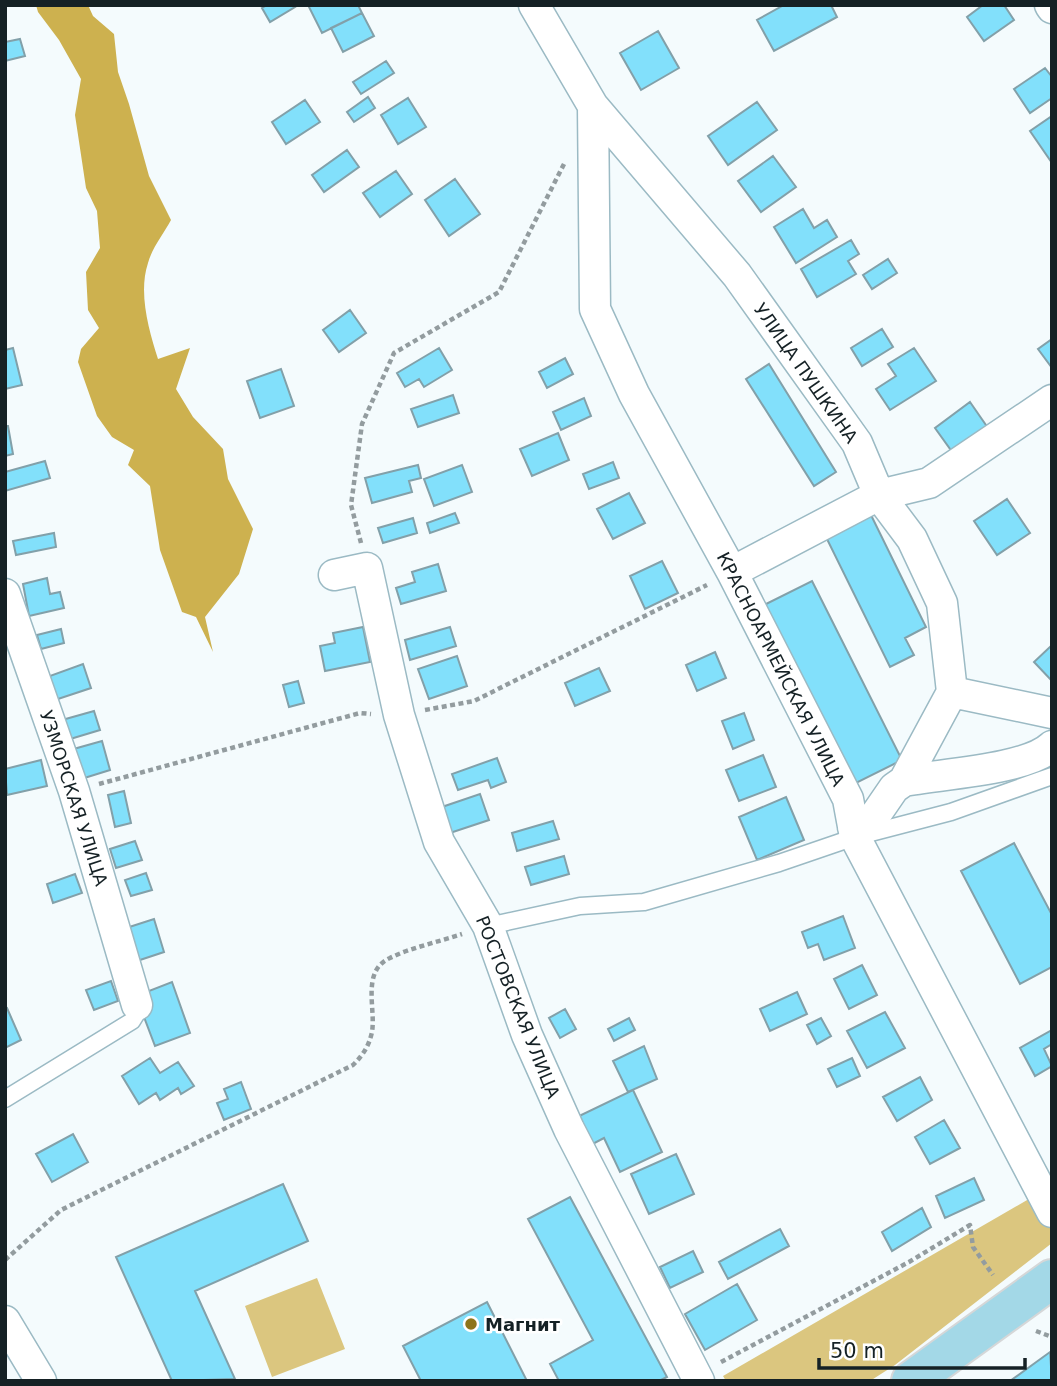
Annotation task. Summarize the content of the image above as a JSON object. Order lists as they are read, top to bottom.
{
  "streets": {
    "street": [
      "УЛИЦА ПУШКИНА",
      "КРАСНОАРМЕЙСКАЯ УЛИЦА",
      "УЗМОРСКАЯ УЛИЦА",
      "РОСТОВСКАЯ УЛИЦА"
    ]
  },
  "crossings": [
    ["УЛИЦА ПУШКИНА", "КРАСНОАРМЕЙСКАЯ УЛИЦА"]
  ],
  "places": ["Магнит"],
  "scale_bar": "50 m"
}
